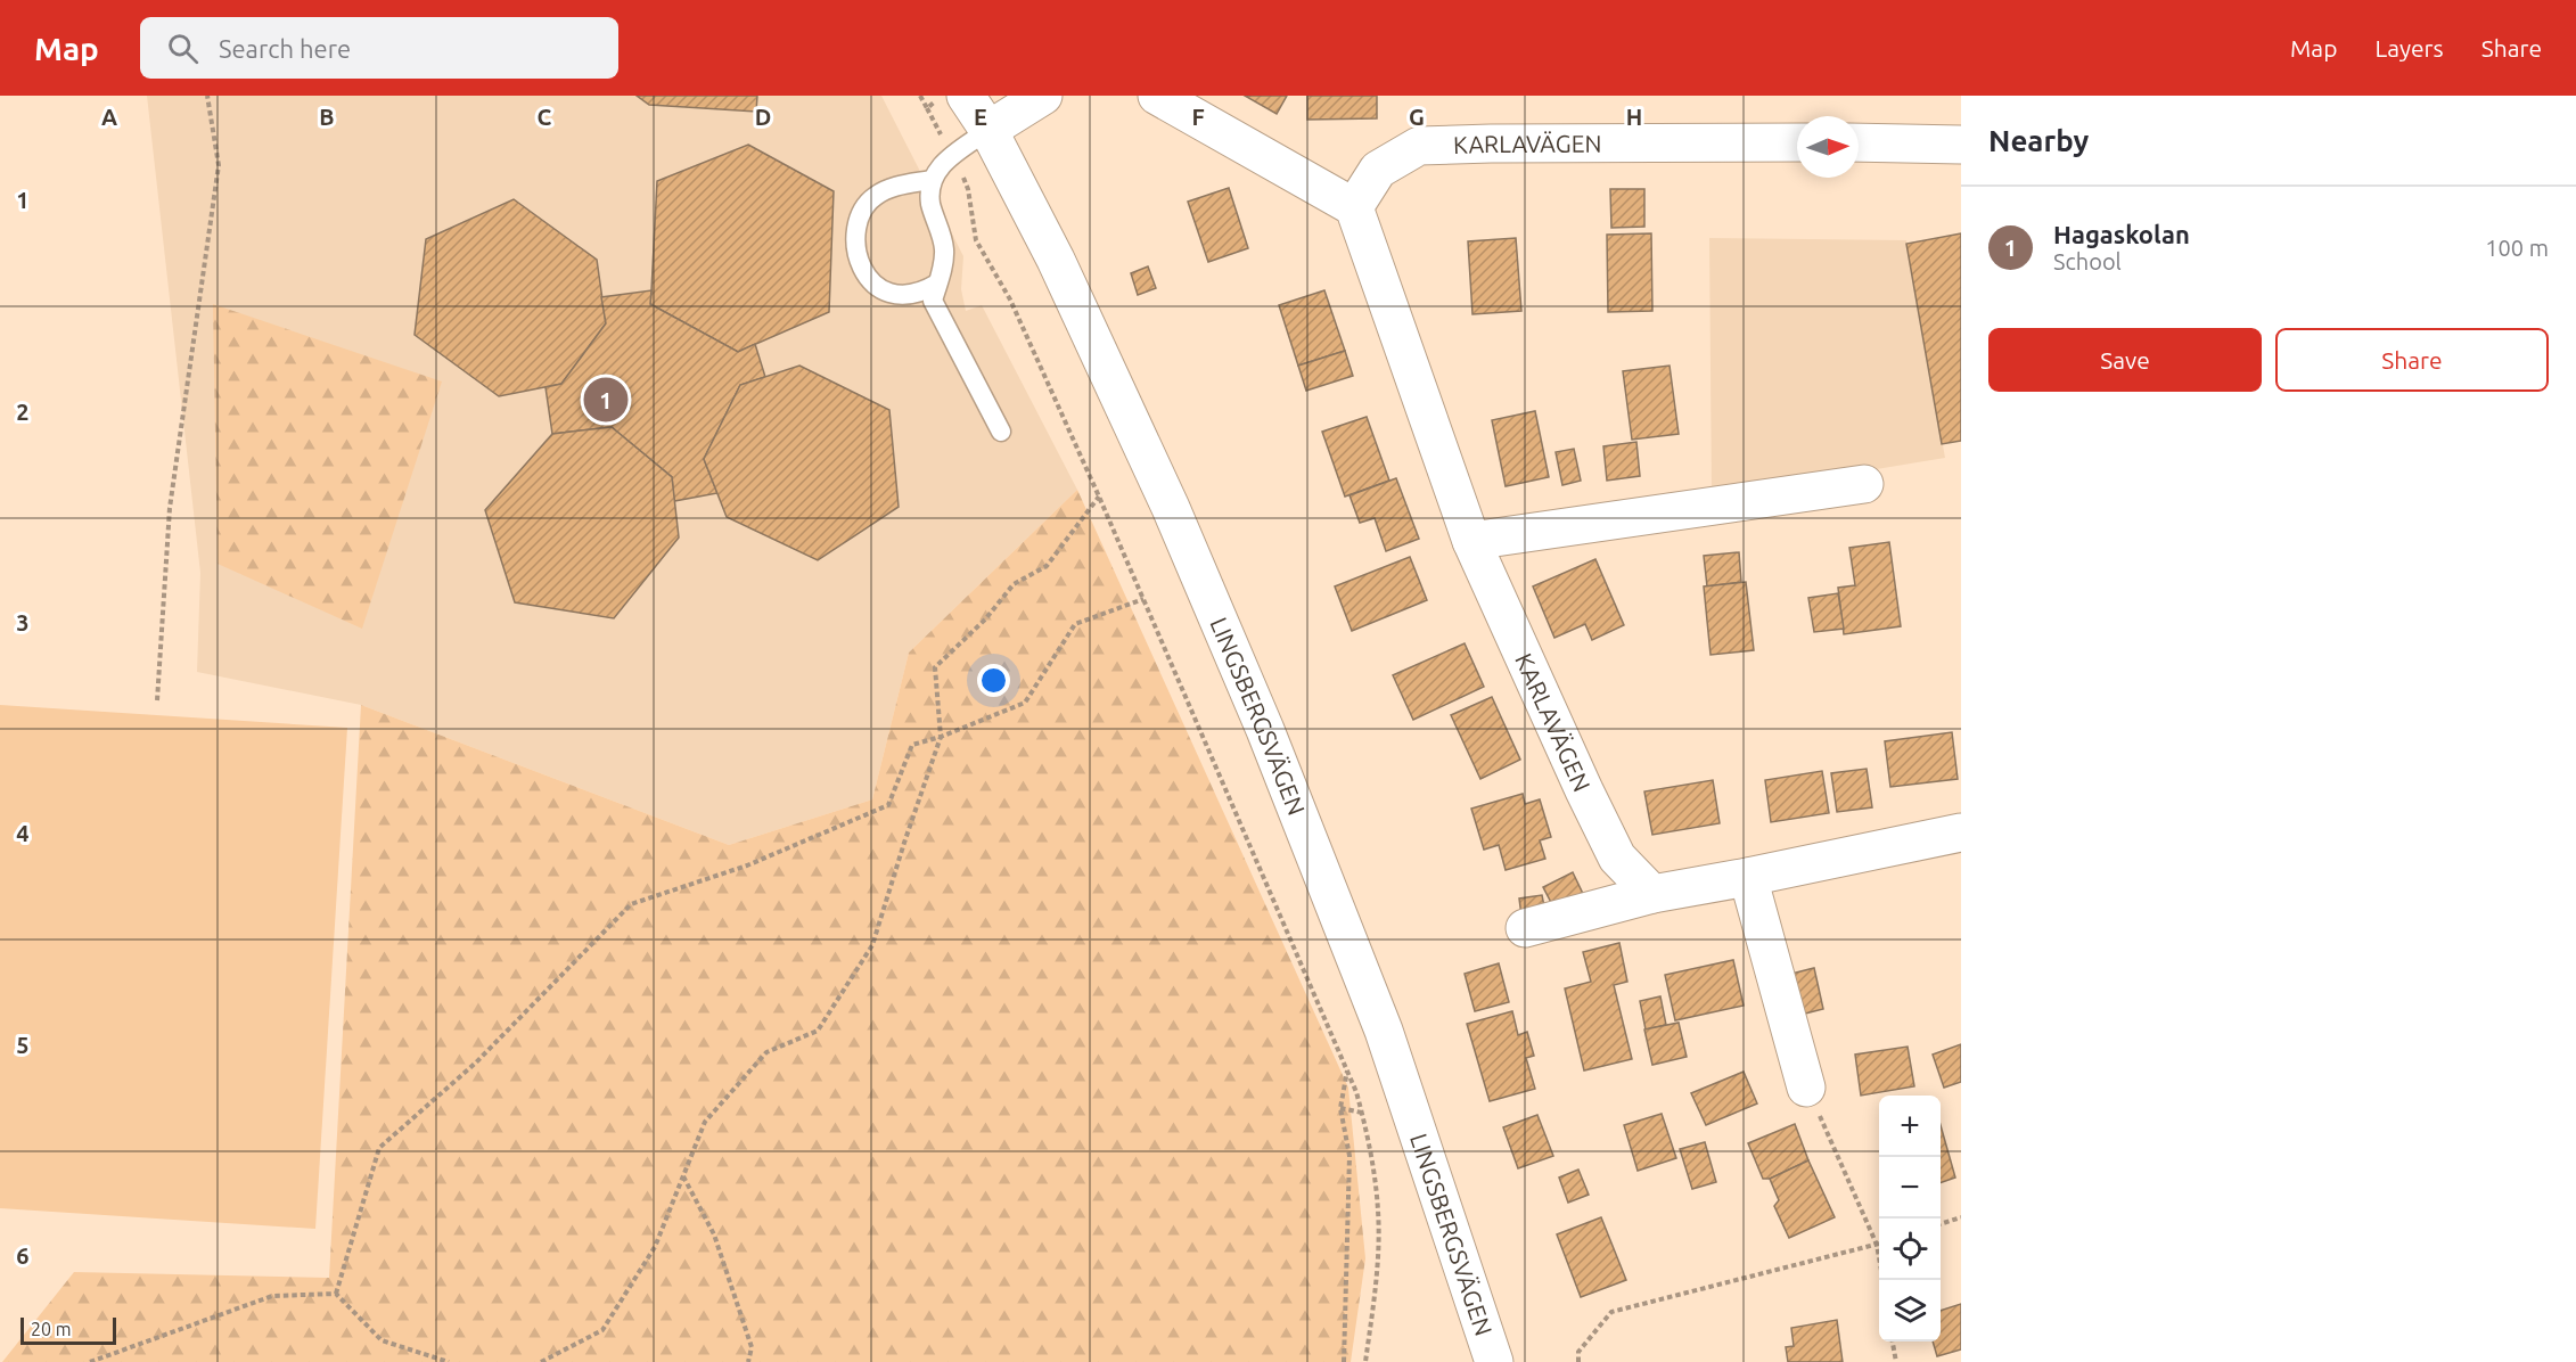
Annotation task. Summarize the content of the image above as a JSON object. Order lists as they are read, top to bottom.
{
  "streets": {
    "street": ["KARLAVÄGEN", "LINGSBERGSVÄGEN"]
  },
  "scale_bar": "20 m",
  "north": "right",
  "page": {
    "header": "Map",
    "search": "Search here",
    "nav": ["Map", "Layers", "Share"],
    "heading": "Nearby",
    "list": [
      {
        "mark": "1",
        "name": "Hagaskolan",
        "note": "School",
        "value": "100 m"
      }
    ],
    "buttons": ["Save", "Share"],
    "pins": "1",
    "map_buttons": ["+", "−"],
    "scale": "20 m"
  },
  "grid": {
    "columns": [
      "A",
      "B",
      "C",
      "D",
      "E",
      "F",
      "G",
      "H"
    ],
    "rows": [
      "1",
      "2",
      "3",
      "4",
      "5",
      "6"
    ]
  }
}
